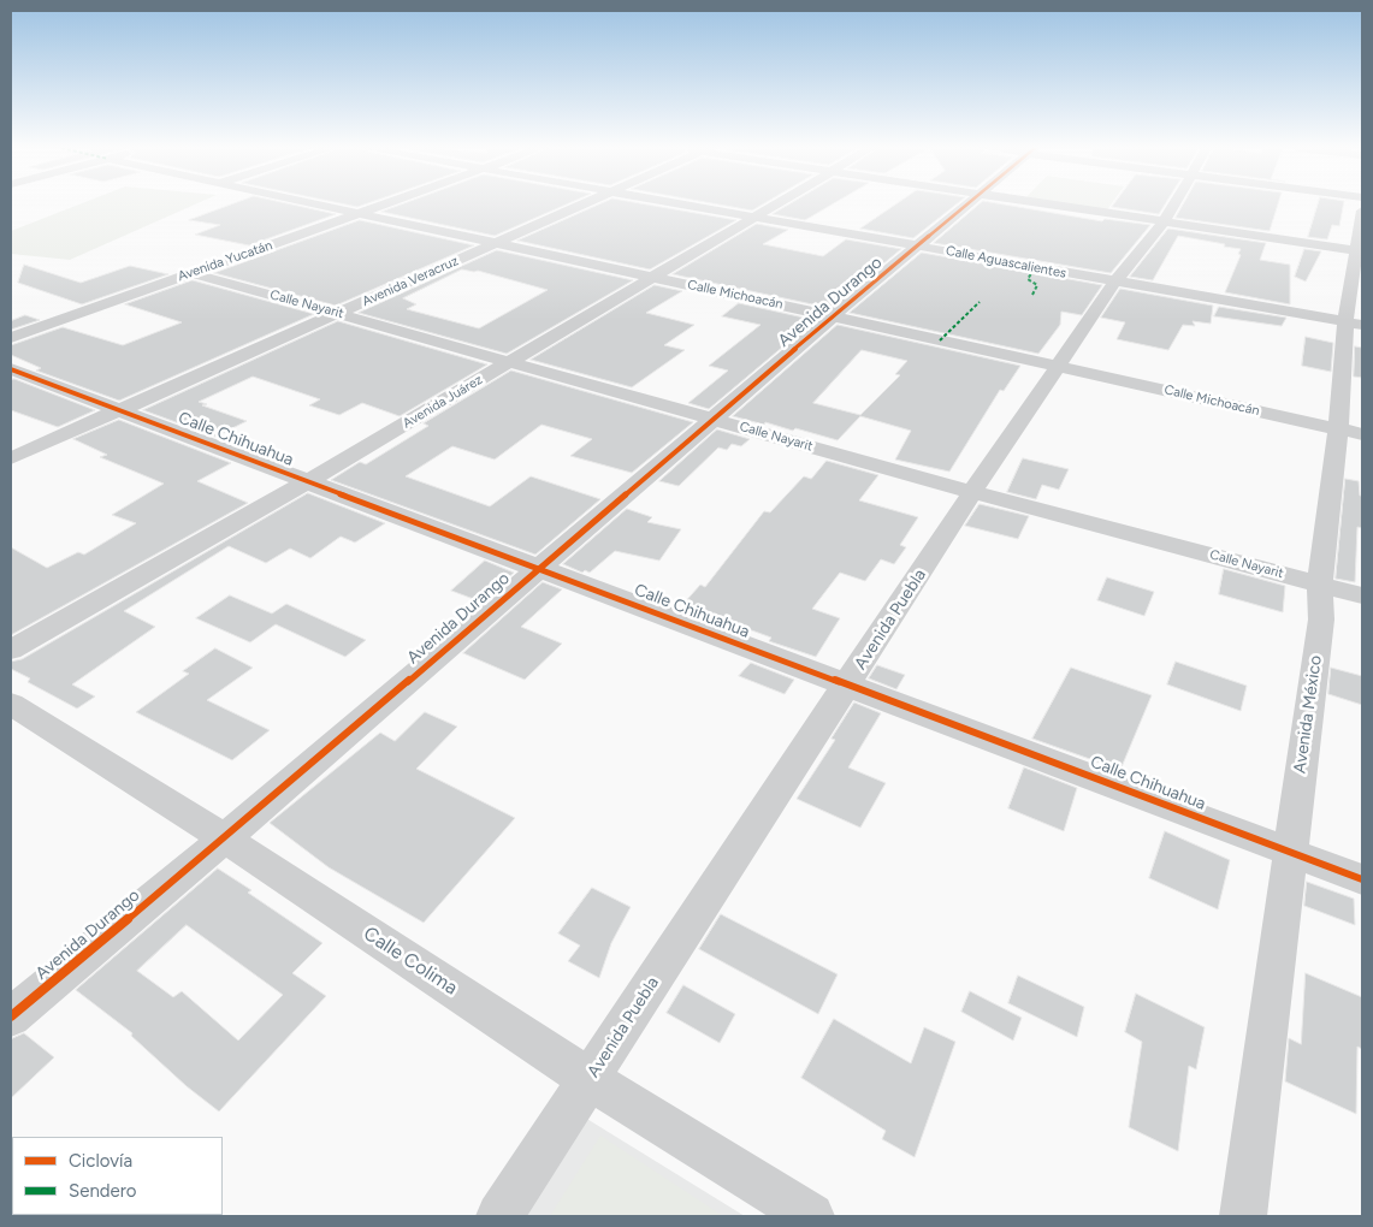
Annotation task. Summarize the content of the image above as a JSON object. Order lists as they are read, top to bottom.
{
  "streets": {
    "street": [
      "Avenida Yucatán",
      "Calle Aguascalientes",
      "Avenida Veracruz",
      "Calle Michoacán",
      "Avenida Durango",
      "Calle Nayarit",
      "Avenida Juárez",
      "Calle Chihuahua",
      "Avenida Puebla",
      "Avenida México",
      "Calle Colima"
    ]
  },
  "crossings": [
    ["Avenida Yucatán", "Calle Michoacán"],
    ["Avenida Yucatán", "Calle Nayarit"],
    ["Calle Aguascalientes", "Avenida Durango"],
    ["Calle Aguascalientes", "Avenida Juárez"],
    ["Calle Aguascalientes", "Avenida Puebla"],
    ["Calle Aguascalientes", "Avenida México"],
    ["Avenida Veracruz", "Calle Michoacán"],
    ["Avenida Veracruz", "Calle Nayarit"],
    ["Avenida Veracruz", "Calle Chihuahua"],
    ["Calle Michoacán", "Avenida Durango"],
    ["Calle Michoacán", "Avenida Juárez"],
    ["Calle Michoacán", "Avenida Puebla"],
    ["Calle Michoacán", "Avenida México"],
    ["Avenida Durango", "Calle Nayarit"],
    ["Avenida Durango", "Calle Chihuahua"],
    ["Avenida Durango", "Calle Colima"],
    ["Calle Nayarit", "Avenida Juárez"],
    ["Calle Nayarit", "Avenida Puebla"],
    ["Calle Nayarit", "Avenida México"],
    ["Avenida Juárez", "Calle Chihuahua"],
    ["Calle Chihuahua", "Avenida Puebla"],
    ["Calle Chihuahua", "Avenida México"],
    ["Avenida Puebla", "Calle Colima"]
  ],
  "legend": ["Ciclovía", "Sendero"]
}
